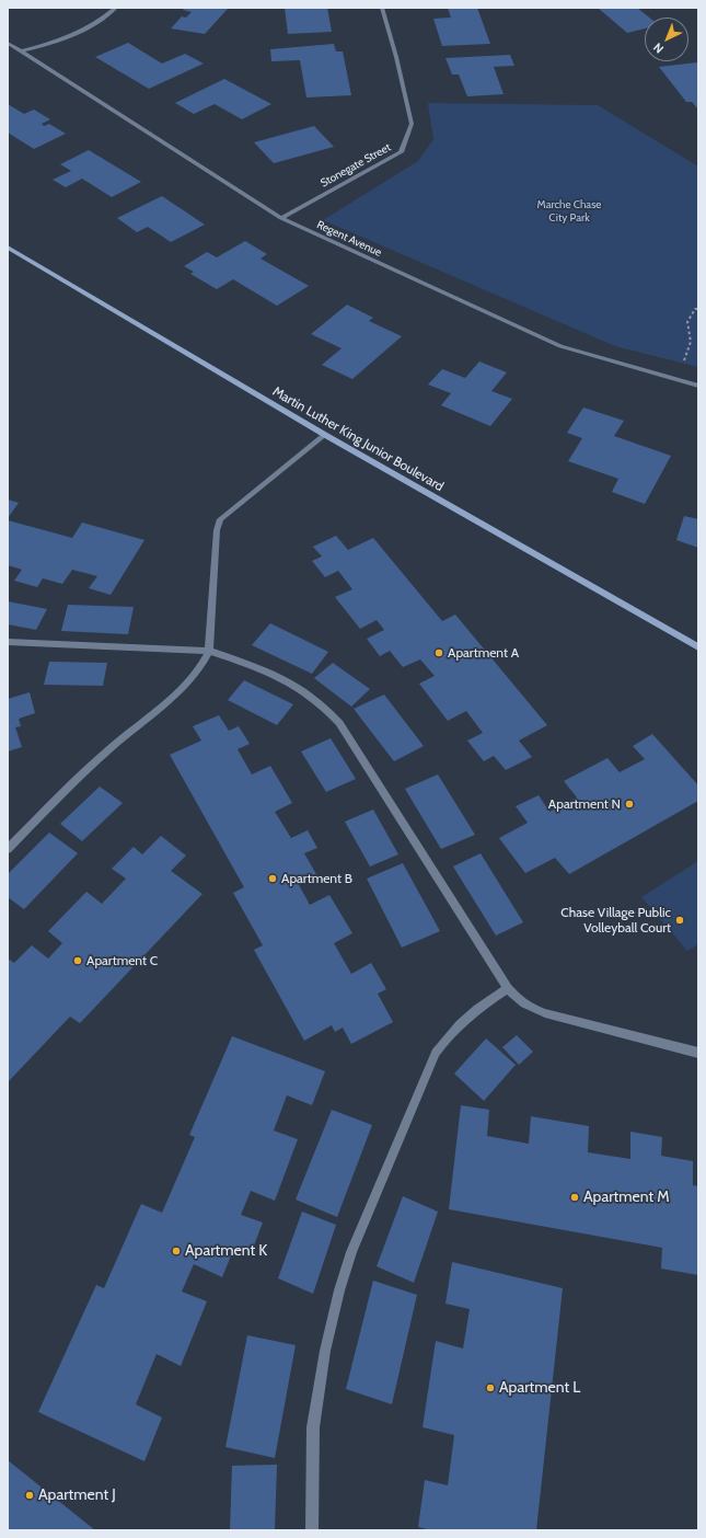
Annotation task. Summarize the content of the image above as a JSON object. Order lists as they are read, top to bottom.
{
  "streets": {
    "main road": ["Martin Luther King Junior Boulevard"],
    "street": ["Stonegate Street", "Regent Avenue"]
  },
  "crossings": [
    ["Stonegate Street", "Regent Avenue"]
  ],
  "parks": ["Marche Chase City Park"],
  "places": [
    "Apartment A",
    "Apartment N",
    "Apartment B",
    "Chase Village Public Volleyball Court",
    "Apartment C",
    "Apartment M",
    "Apartment K",
    "Apartment L",
    "Apartment J"
  ],
  "north": "bottom left"
}
